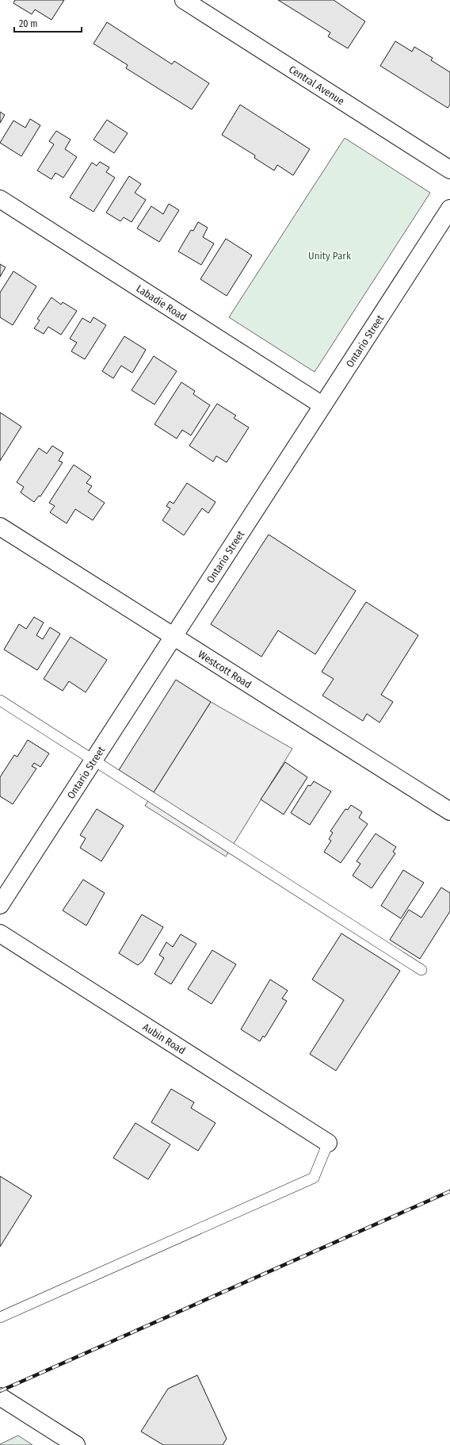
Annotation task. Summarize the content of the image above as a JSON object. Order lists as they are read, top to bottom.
{
  "streets": {
    "street": [
      "Central Avenue",
      "Labadie Road",
      "Ontario Street",
      "Westcott Road",
      "Aubin Road"
    ]
  },
  "crossings": [
    ["Labadie Road", "Ontario Street"],
    ["Ontario Street", "Westcott Road"]
  ],
  "parks": ["Unity Park"],
  "scale_bar": "20 m"
}
